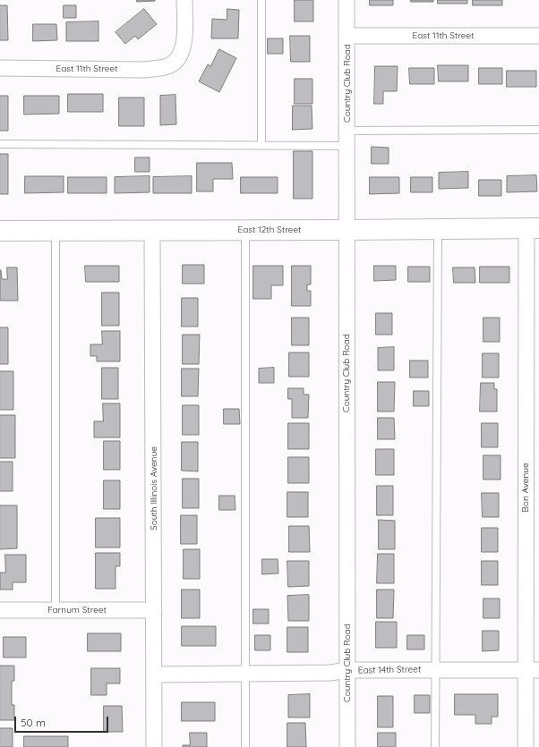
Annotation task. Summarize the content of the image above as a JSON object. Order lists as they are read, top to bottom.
{
  "streets": {
    "street": [
      "East 11th Street",
      "Country Club Road",
      "East 12th Street",
      "Bon Avenue",
      "South Illinois Avenue",
      "Farnum Street",
      "East 14th Street"
    ]
  },
  "crossings": [
    ["East 11th Street", "Country Club Road"],
    ["Country Club Road", "East 12th Street"],
    ["Country Club Road", "East 14th Street"],
    ["East 12th Street", "Bon Avenue"],
    ["East 12th Street", "South Illinois Avenue"],
    ["Bon Avenue", "East 14th Street"],
    ["South Illinois Avenue", "Farnum Street"],
    ["South Illinois Avenue", "East 14th Street"]
  ],
  "scale_bar": "50 m"
}
